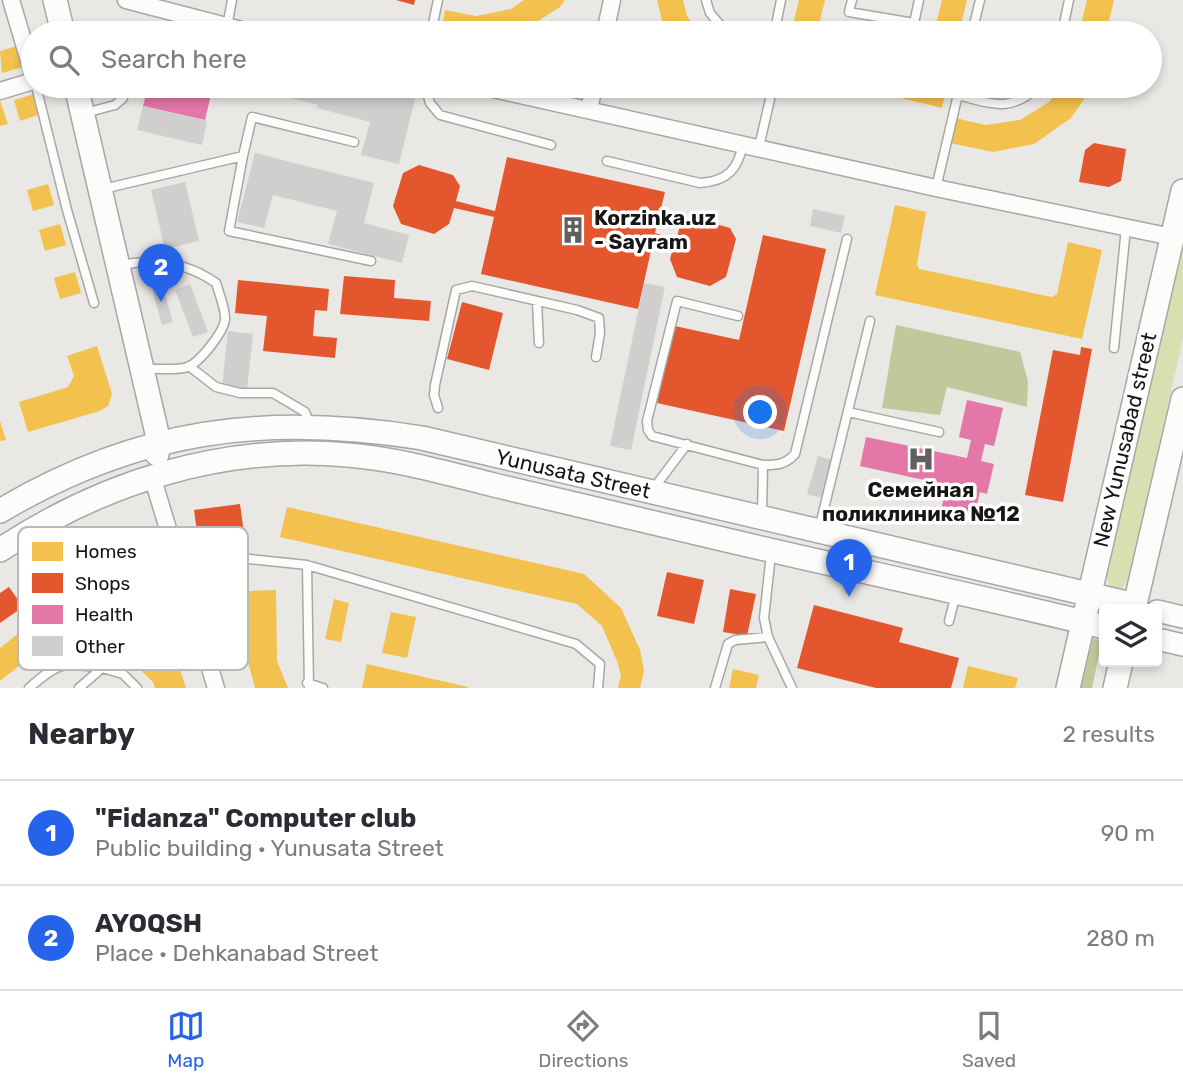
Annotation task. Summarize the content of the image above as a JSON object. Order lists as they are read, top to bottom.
{
  "streets": {
    "main road": ["New Yunusabad street", "Yunusata Street"]
  },
  "crossings": [
    ["New Yunusabad street", "Yunusata Street"]
  ],
  "places": {
    "building": ["Korzinka.uz - Sayram"],
    "hospital": ["Семейная поликлиника №12"]
  },
  "legend": [
    "Homes",
    "Shops",
    "Health",
    "Other"
  ],
  "page": {
    "search": "Search here",
    "pins": ["2", "1"],
    "heading": ["Nearby", "2 results"],
    "list": [
      {
        "mark": "1",
        "name": "\"Fidanza\" Computer club",
        "note": "Public building · Yunusata Street",
        "value": "90 m"
      },
      {
        "mark": "2",
        "name": "AYOQSH",
        "note": "Place · Dehkanabad Street",
        "value": "280 m"
      }
    ],
    "nav": ["Map", "Directions", "Saved"]
  }
}
